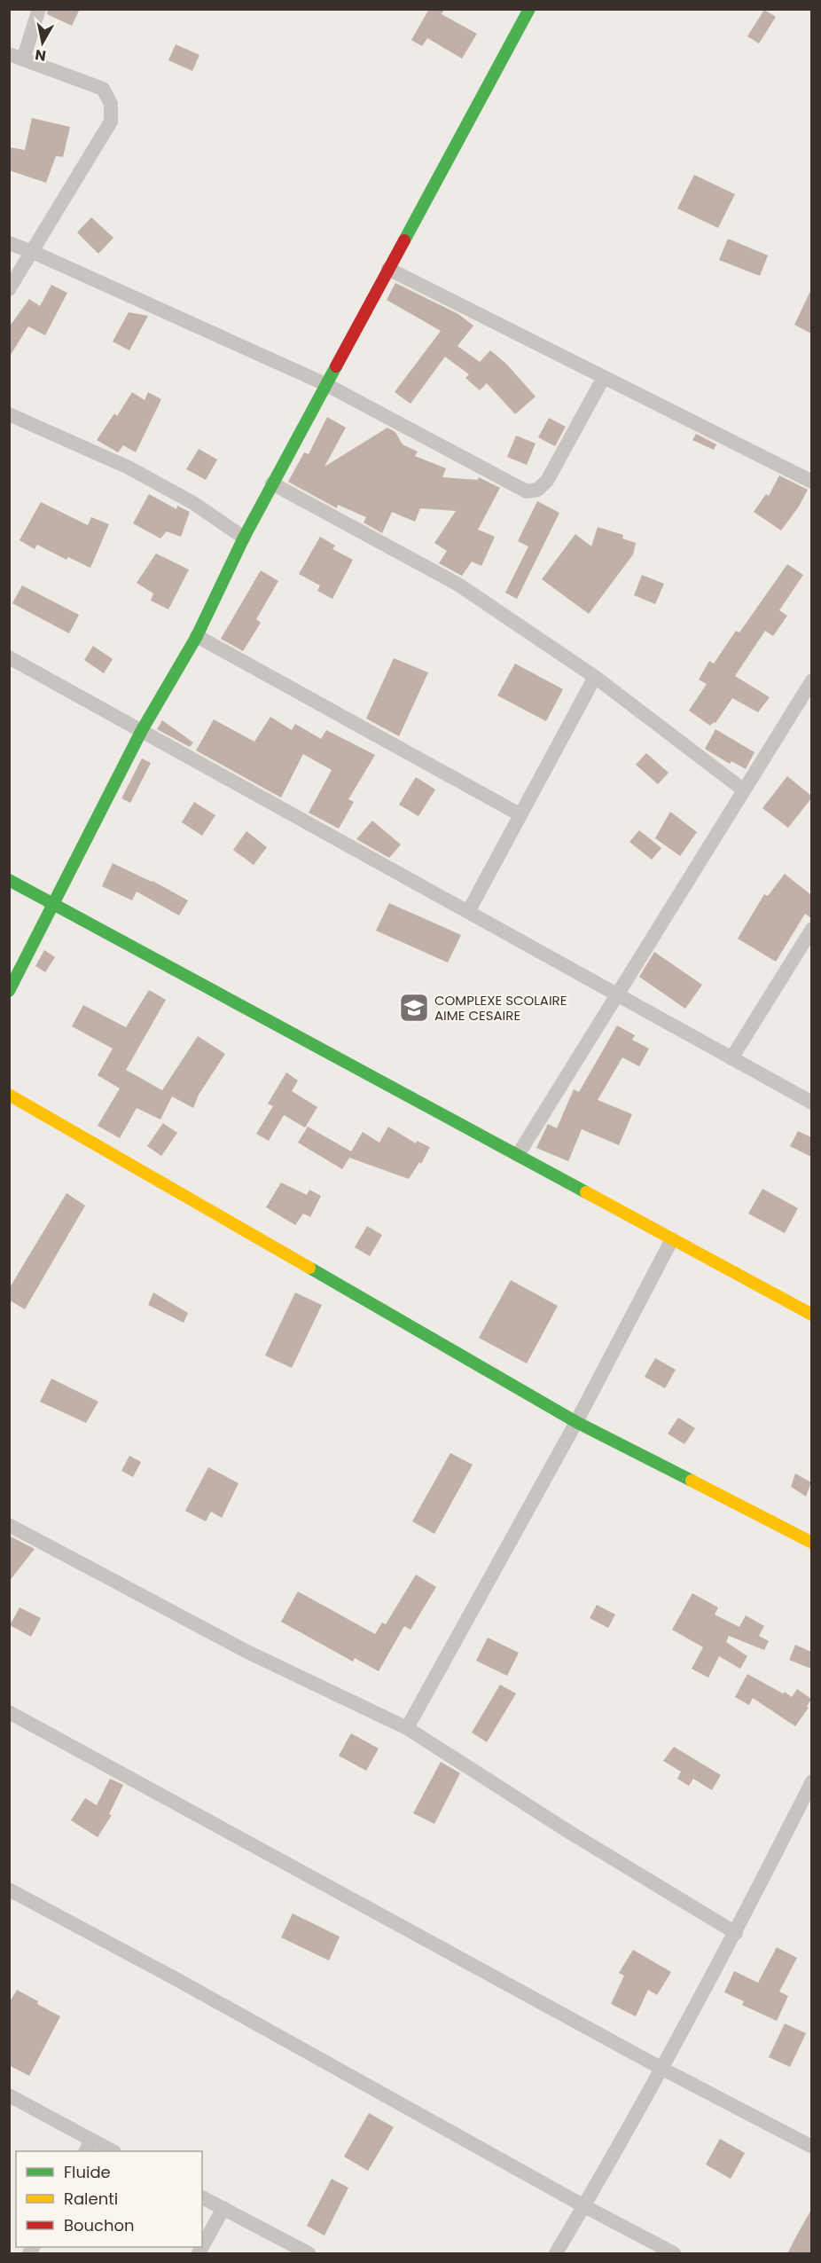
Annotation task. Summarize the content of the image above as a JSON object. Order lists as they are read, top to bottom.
{
  "places": {
    "school or university": ["COMPLEXE SCOLAIRE AIME CESAIRE"]
  },
  "legend": ["Fluide", "Ralenti", "Bouchon"],
  "north": "bottom"
}
